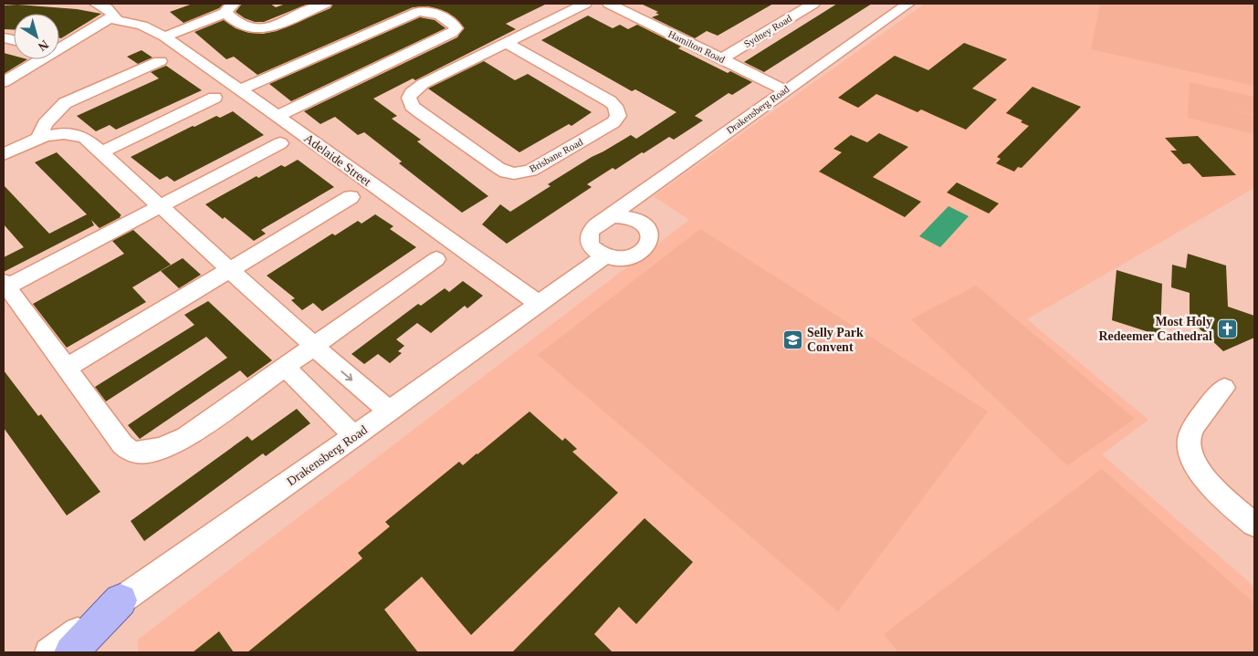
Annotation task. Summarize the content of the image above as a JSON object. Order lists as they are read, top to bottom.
{
  "streets": {
    "street": [
      "Sydney Road",
      "Hamilton Road",
      "Drakensberg Road",
      "Brisbane Road",
      "Adelaide Street"
    ]
  },
  "crossings": [
    ["Sydney Road", "Hamilton Road"],
    ["Hamilton Road", "Drakensberg Road"],
    ["Drakensberg Road", "Adelaide Street"]
  ],
  "places": {
    "church": ["Most Holy Redeemer Cathedral"],
    "school or university": ["Selly Park Convent"]
  },
  "north": "bottom right"
}
